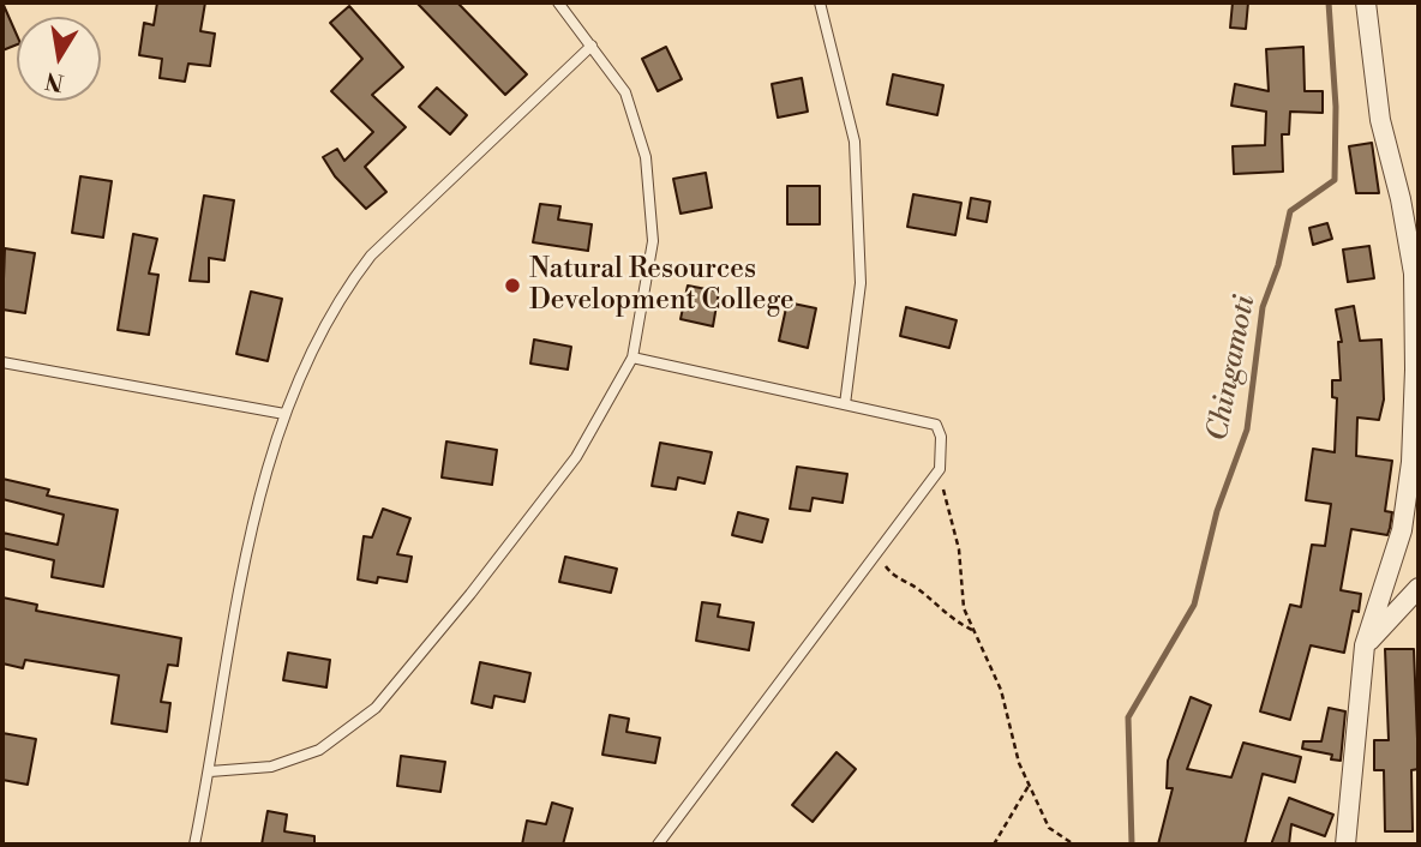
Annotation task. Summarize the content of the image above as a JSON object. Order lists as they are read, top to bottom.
{
  "water": ["Chingamoti"],
  "places": ["Natural Resources Development College"],
  "north": "bottom"
}
